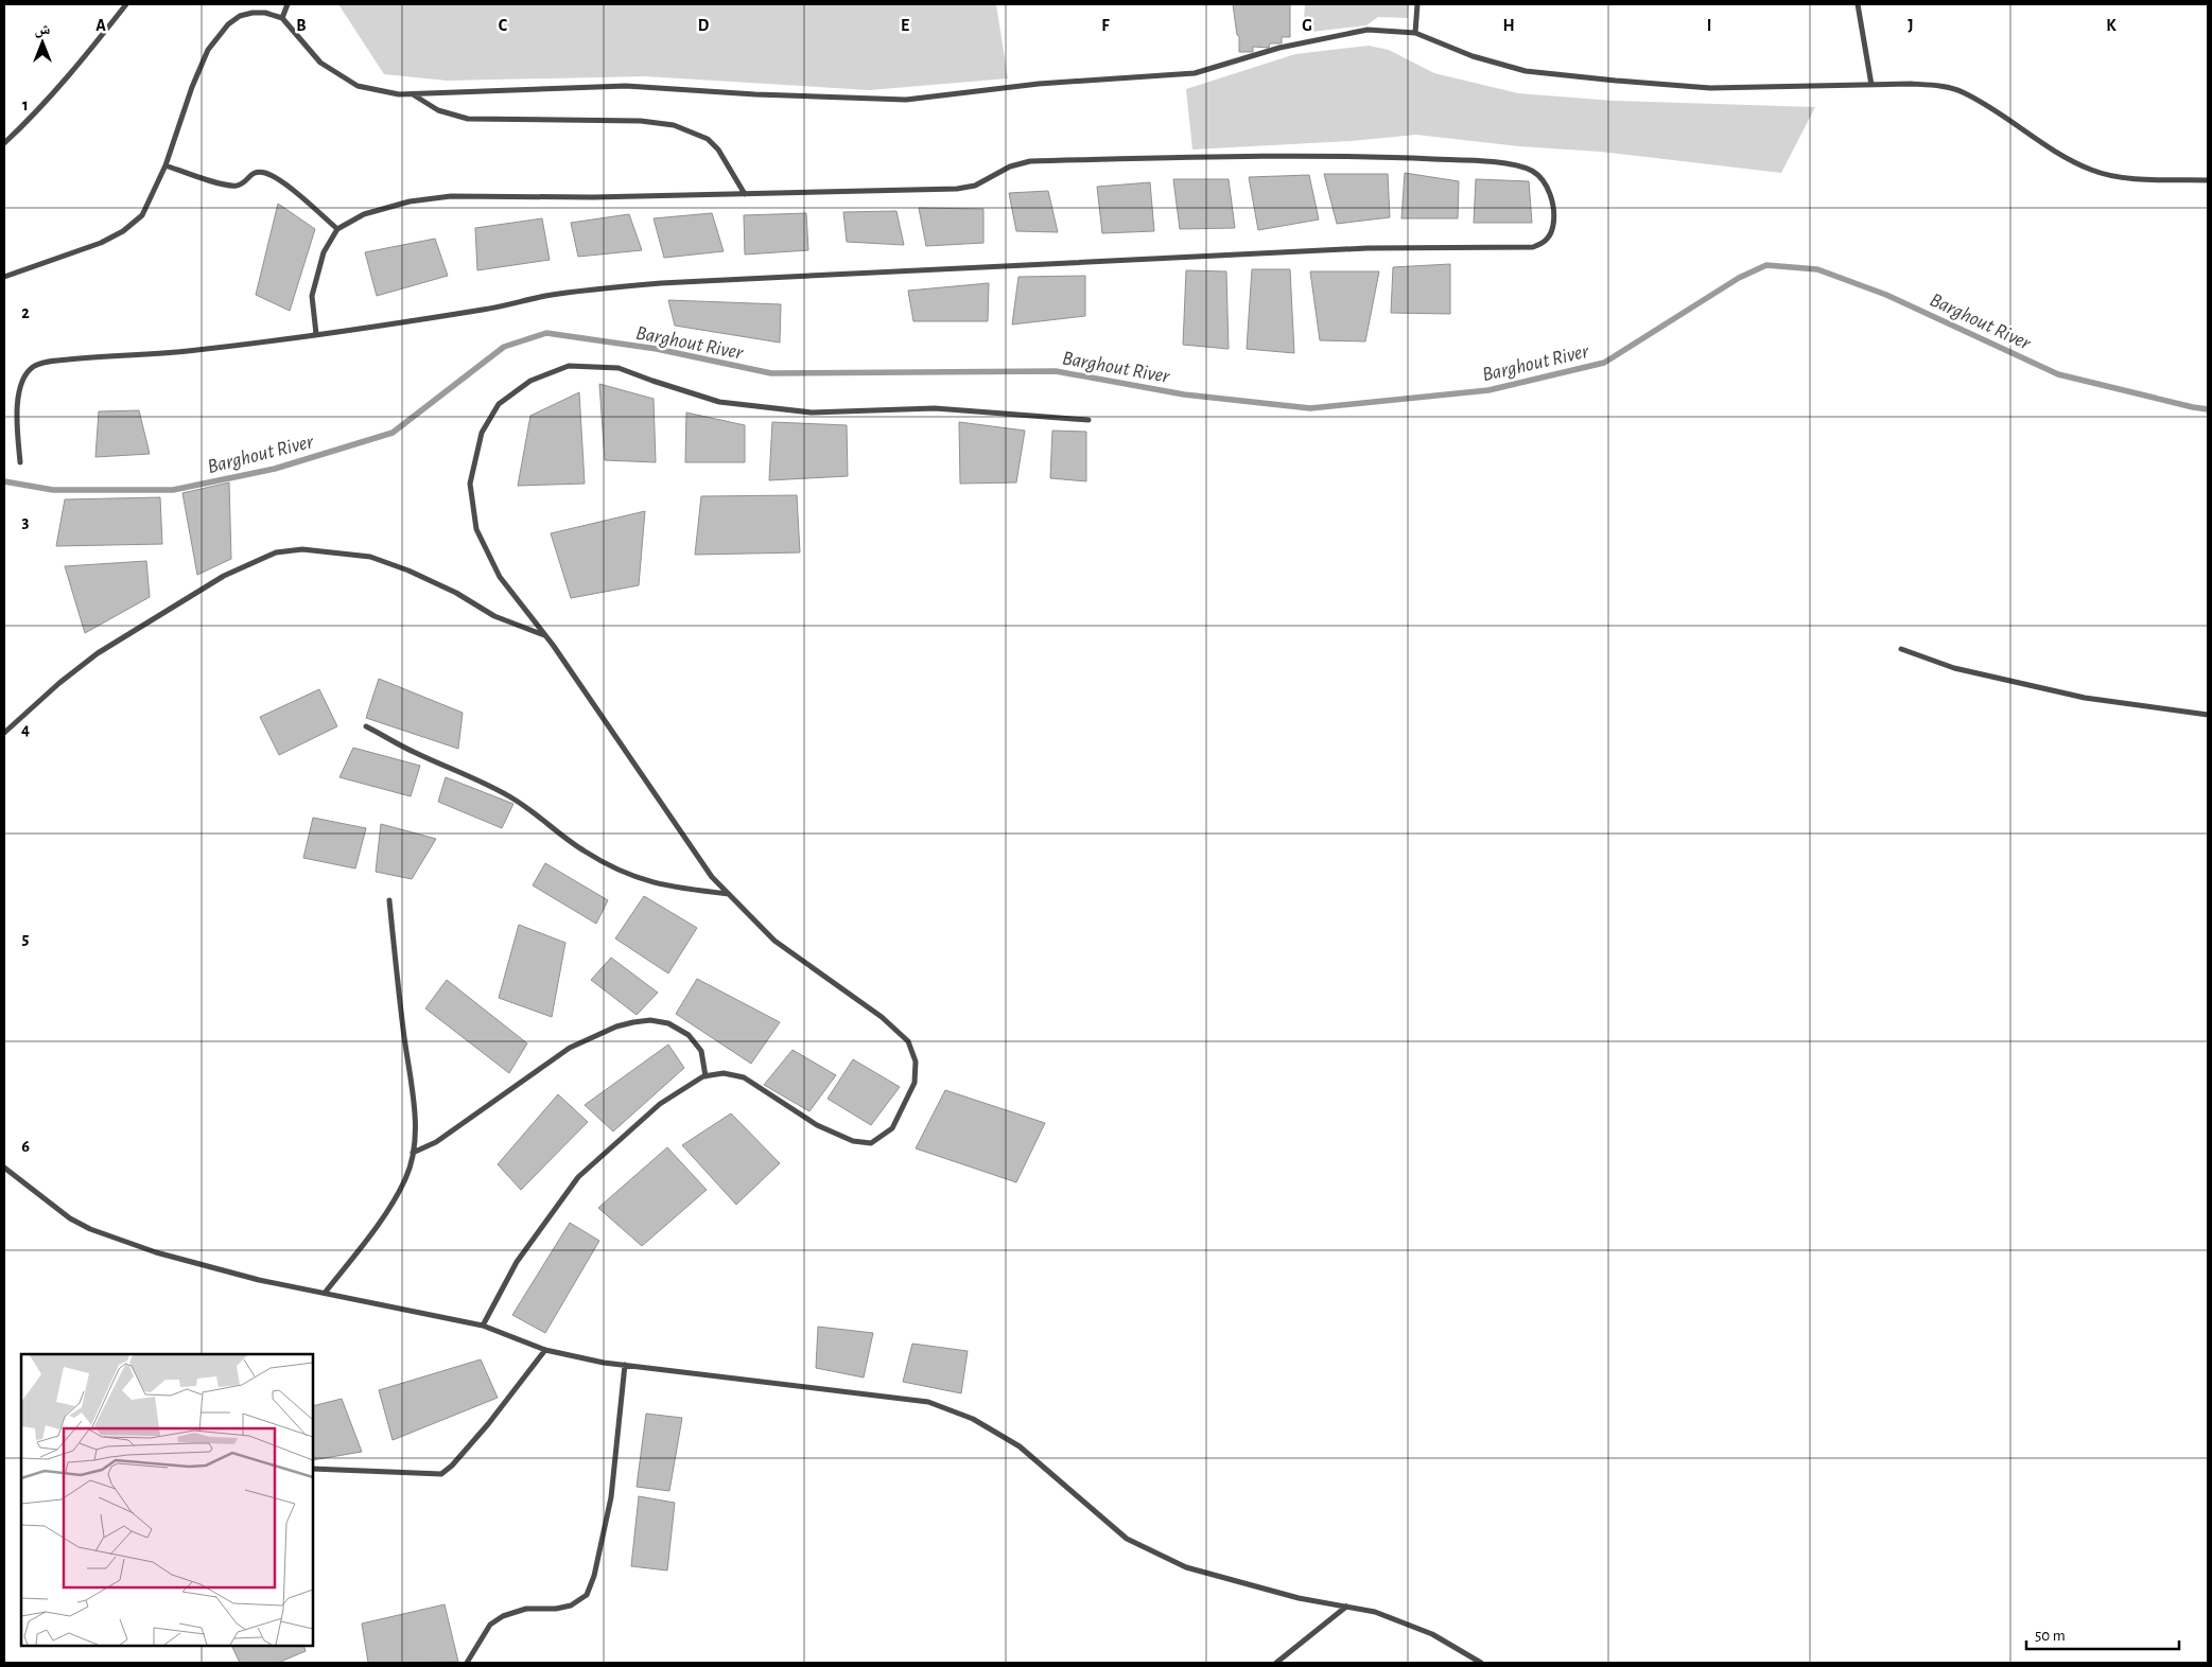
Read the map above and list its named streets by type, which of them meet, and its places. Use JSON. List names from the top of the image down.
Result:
{
  "water": ["Barghout River"],
  "scale_bar": "50 m",
  "north": "top",
  "grid": {
    "columns": [
      "A",
      "B",
      "C",
      "D",
      "E",
      "F",
      "G",
      "H",
      "I",
      "J",
      "K"
    ],
    "rows": [
      "1",
      "2",
      "3",
      "4",
      "5",
      "6"
    ]
  }
}
